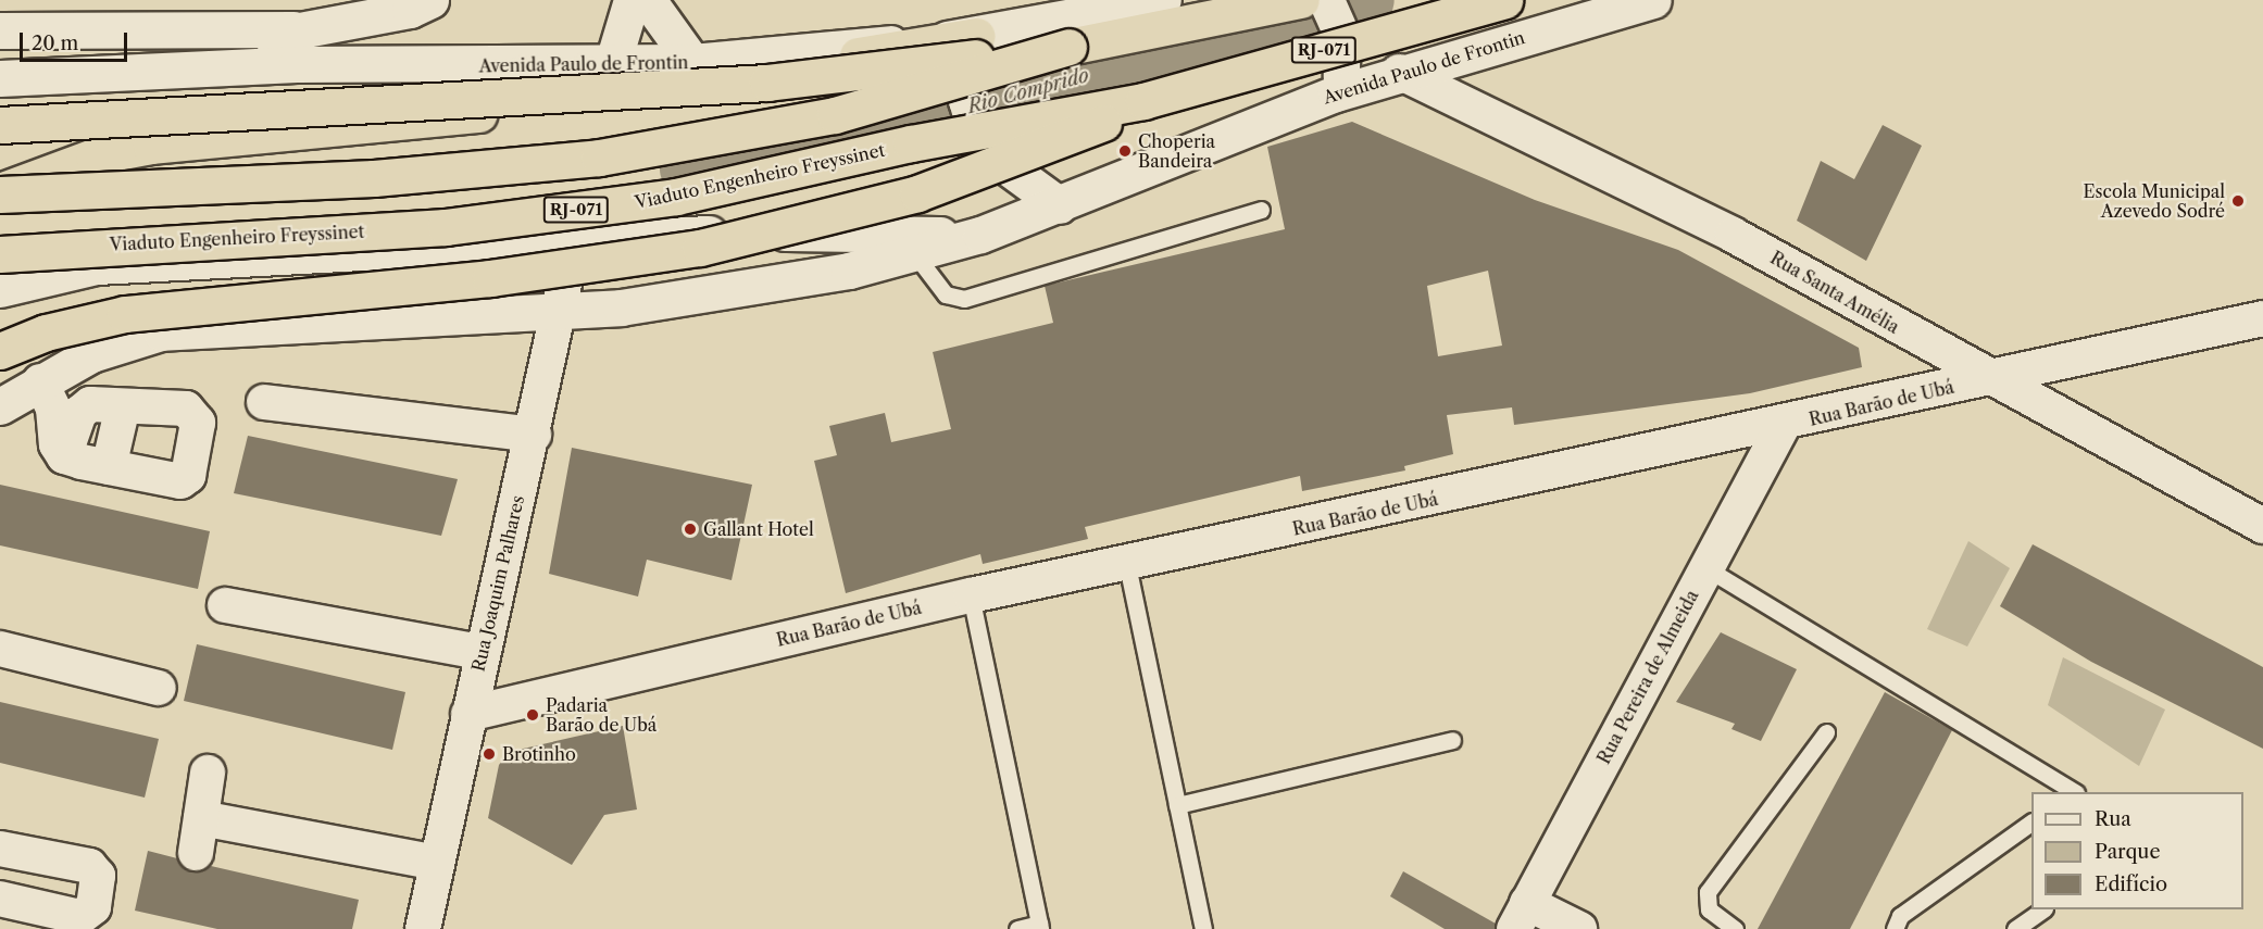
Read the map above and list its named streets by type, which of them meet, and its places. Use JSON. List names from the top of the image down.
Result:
{
  "streets": {
    "highway": ["RJ-071", "Viaduto Engenheiro Freyssinet"],
    "main road": ["Avenida Paulo de Frontin"],
    "street": [
      "Rua Santa Amélia",
      "Rua Barão de Ubá",
      "Rua Joaquim Palhares",
      "Rua Pereira de Almeida"
    ]
  },
  "crossings": [
    ["Avenida Paulo de Frontin", "Rua Santa Amélia"],
    ["Avenida Paulo de Frontin", "Rua Joaquim Palhares"],
    ["Rua Santa Amélia", "Rua Barão de Ubá"],
    ["Rua Barão de Ubá", "Rua Joaquim Palhares"],
    ["Rua Barão de Ubá", "Rua Pereira de Almeida"]
  ],
  "water": ["Rio Comprido"],
  "places": [
    "Choperia Bandeira",
    "Escola Municipal Azevedo Sodré",
    "Gallant Hotel",
    "Padaria Barão de Ubá",
    "Brotinho"
  ],
  "legend": ["Rua", "Parque", "Edifício"],
  "scale_bar": "20 m"
}
